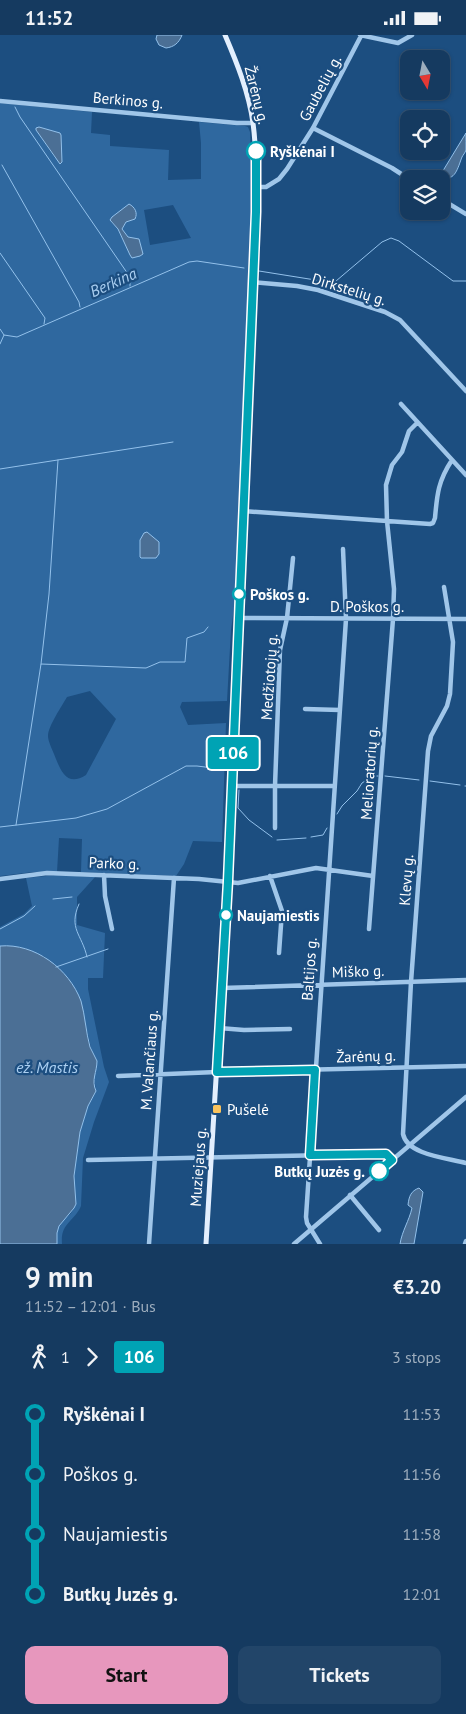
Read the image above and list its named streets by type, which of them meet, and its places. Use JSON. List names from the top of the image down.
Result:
{
  "streets": {
    "main road": ["Žarėnų g.", "Muziejaus g."],
    "street": [
      "Gaubelių g.",
      "Berkinos g.",
      "Dirkstelių g.",
      "D. Poškos g.",
      "Medžiotojų g.",
      "Melioratorių g.",
      "Parko g.",
      "Klevų g.",
      "Baltijos g.",
      "Miško g.",
      "M. Valančiaus g."
    ]
  },
  "crossings": [
    ["Gaubelių g.", "Žarėnų g."],
    ["Žarėnų g.", "Berkinos g."],
    ["Žarėnų g.", "Dirkstelių g."],
    ["Žarėnų g.", "Klevų g."],
    ["Žarėnų g.", "Baltijos g."],
    ["Žarėnų g.", "M. Valančiaus g."],
    ["Žarėnų g.", "Muziejaus g."],
    ["Dirkstelių g.", "Muziejaus g."],
    ["D. Poškos g.", "Medžiotojų g."],
    ["D. Poškos g.", "Melioratorių g."],
    ["D. Poškos g.", "Klevų g."],
    ["D. Poškos g.", "Baltijos g."],
    ["D. Poškos g.", "Muziejaus g."],
    ["Melioratorių g.", "Parko g."],
    ["Parko g.", "Baltijos g."],
    ["Parko g.", "M. Valančiaus g."],
    ["Parko g.", "Muziejaus g."],
    ["Klevų g.", "Miško g."],
    ["Baltijos g.", "Miško g."],
    ["Miško g.", "Muziejaus g."]
  ],
  "water": ["Berkina", "ež. Mastis"],
  "places": {
    "other": [
      "Ryškėnai I",
      "Poškos g.",
      "Naujamiestis",
      "Butkų Juzės g."
    ],
    "transit": ["Pušelė"]
  },
  "lines": ["bus line 106"],
  "north": "bottom",
  "page": {
    "status": "11:52",
    "on_map": "106",
    "heading": ["9 min", "11:52 – 12:01 · Bus", "€3.20"],
    "legs": ["1", "106", "3 stops"],
    "list": [
      {
        "name": "Ryškėnai I",
        "value": "11:53"
      },
      {
        "name": "Poškos g.",
        "value": "11:56"
      },
      {
        "name": "Naujamiestis",
        "value": "11:58"
      },
      {
        "name": "Butkų Juzės g.",
        "value": "12:01"
      }
    ],
    "buttons": ["Start", "Tickets"]
  }
}
